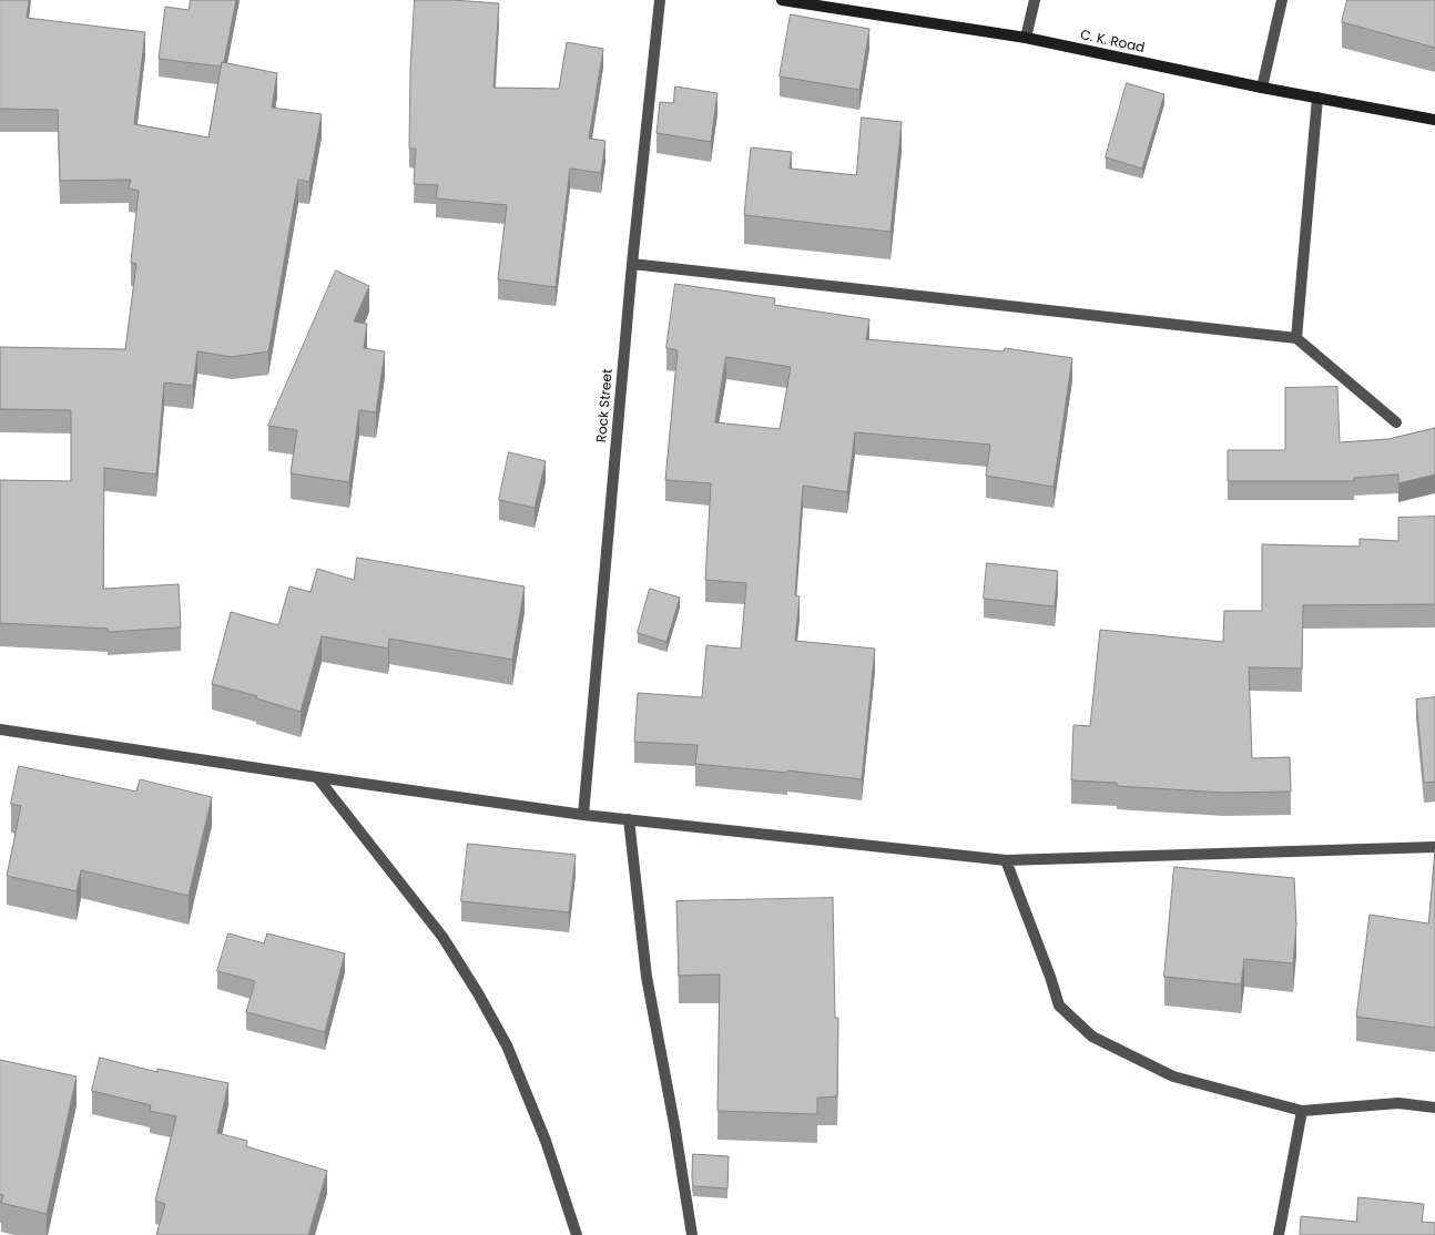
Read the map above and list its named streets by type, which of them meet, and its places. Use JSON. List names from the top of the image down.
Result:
{
  "streets": {
    "street": ["C. K. Road", "Rock Street"]
  }
}
